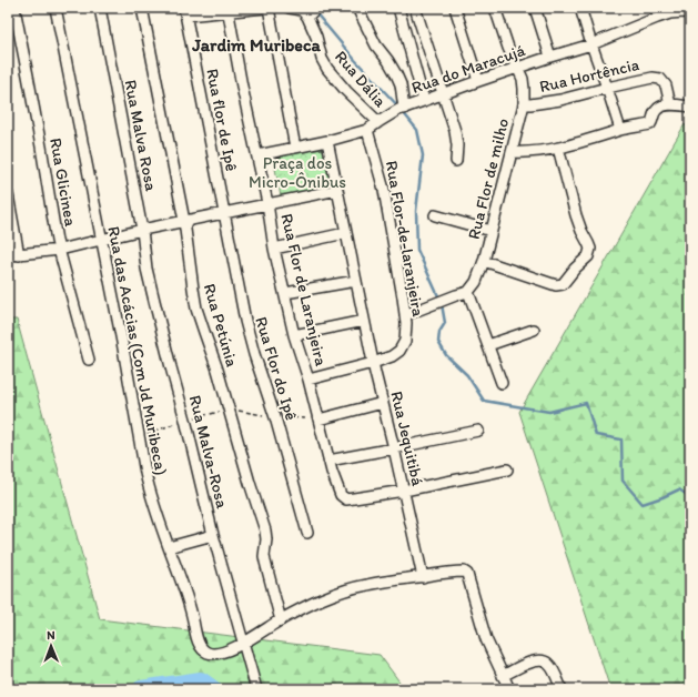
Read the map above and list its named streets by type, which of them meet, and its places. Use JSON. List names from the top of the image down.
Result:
{
  "streets": {
    "street": [
      "Rua do Maracujá",
      "Rua Hortência",
      "Rua Dália",
      "Rua flor de Ipê",
      "Rua Malva Rosa",
      "Rua Flor de milho",
      "Rua Glicinea",
      "Rua Flor-de-laranjeira",
      "Rua Flor de Laranjeira",
      "Rua Petúnia",
      "Rua das Acácias (Com Jd Muribeca)",
      "Rua Flor do Ipê",
      "Rua Jequitibá",
      "Rua Malva-Rosa"
    ]
  },
  "crossings": [
    ["Rua do Maracujá", "Rua Dália"],
    ["Rua do Maracujá", "Rua Flor de milho"],
    ["Rua do Maracujá", "Rua Flor-de-laranjeira"],
    ["Rua do Maracujá", "Rua Flor de Laranjeira"],
    ["Rua do Maracujá", "Rua Jequitibá"],
    ["Rua Hortência", "Rua Flor de milho"],
    ["Rua flor de Ipê", "Rua Flor do Ipê"],
    ["Rua Malva Rosa", "Rua Malva-Rosa"],
    ["Rua Flor-de-laranjeira", "Rua Flor de Laranjeira"],
    ["Rua Flor-de-laranjeira", "Rua Jequitibá"],
    ["Rua Flor de Laranjeira", "Rua Jequitibá"],
    ["Rua das Acácias (Com Jd Muribeca)", "Rua Malva-Rosa"]
  ],
  "districts": ["Jardim Muribeca"],
  "parks": ["Praça dos Micro-Ônibus"],
  "north": "top"
}
